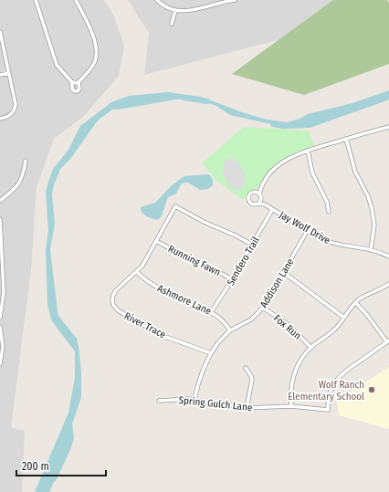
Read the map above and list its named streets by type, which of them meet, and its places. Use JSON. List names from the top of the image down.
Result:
{
  "streets": {
    "street": [
      "Jay Wolf Drive",
      "Running Fawn",
      "Sendero Trail",
      "Addison Lane",
      "Ashmore Lane",
      "River Trace",
      "Fox Run",
      "Spring Gulch Lane"
    ]
  },
  "crossings": [
    ["Jay Wolf Drive", "Sendero Trail"],
    ["Jay Wolf Drive", "Addison Lane"],
    ["Running Fawn", "Sendero Trail"],
    ["Running Fawn", "River Trace"],
    ["Sendero Trail", "Ashmore Lane"],
    ["Sendero Trail", "River Trace"],
    ["Addison Lane", "Ashmore Lane"],
    ["Addison Lane", "River Trace"],
    ["Addison Lane", "Fox Run"],
    ["Addison Lane", "Spring Gulch Lane"],
    ["Ashmore Lane", "River Trace"]
  ],
  "places": ["Wolf Ranch Elementary School"],
  "scale_bar": "200 m"
}
